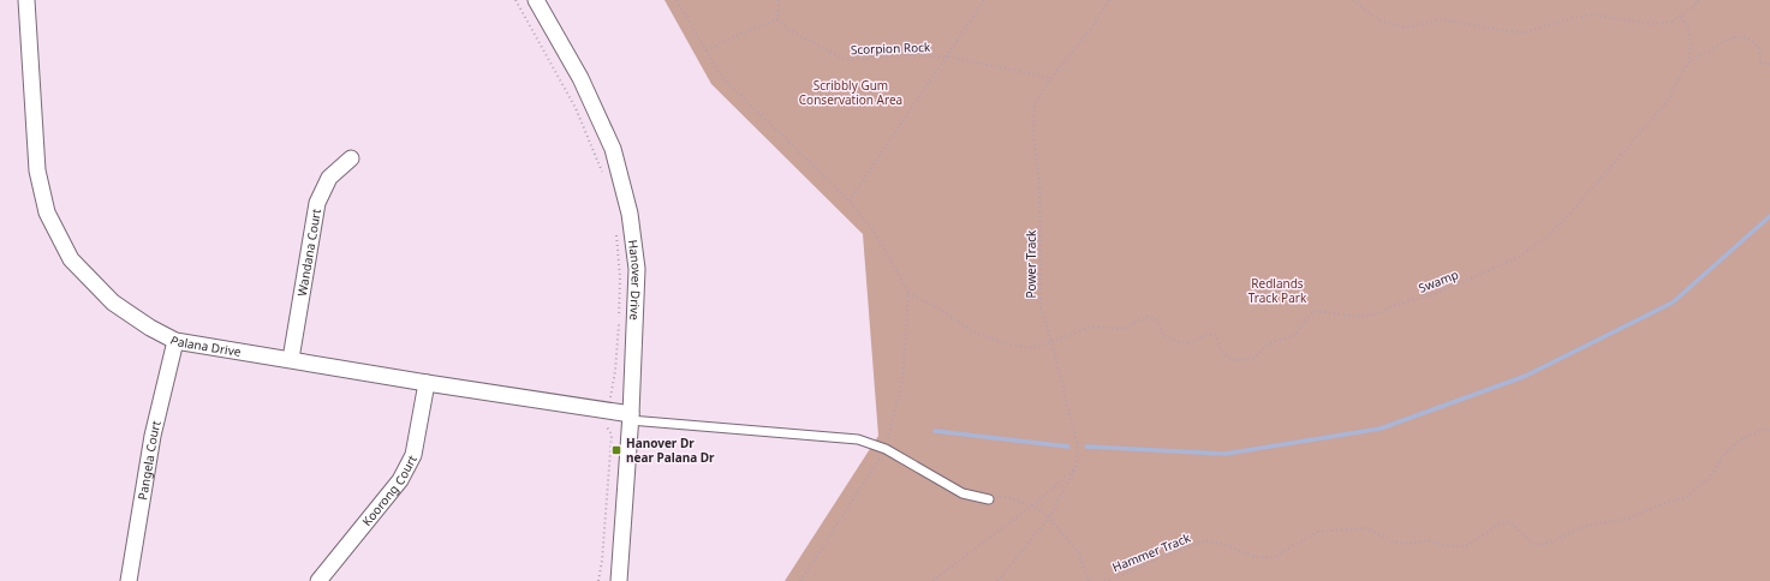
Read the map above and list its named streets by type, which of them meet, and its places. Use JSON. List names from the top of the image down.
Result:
{
  "streets": {
    "street": [
      "Wandana Court",
      "Hanover Drive",
      "Palana Drive",
      "Pangela Court",
      "Koorong Court"
    ],
    "path": [
      "Scorpion Rock",
      "Power Track",
      "Swamp",
      "Hammer Track"
    ]
  },
  "crossings": [
    ["Scorpion Rock", "Power Track"],
    ["Wandana Court", "Palana Drive"],
    ["Power Track", "Swamp"],
    ["Hanover Drive", "Palana Drive"],
    ["Palana Drive", "Pangela Court"],
    ["Palana Drive", "Koorong Court"]
  ],
  "parks": ["Scribbly Gum Conservation Area", "Redlands Track Park"],
  "places": {
    "transit": ["Hanover Dr near Palana Dr"]
  }
}
